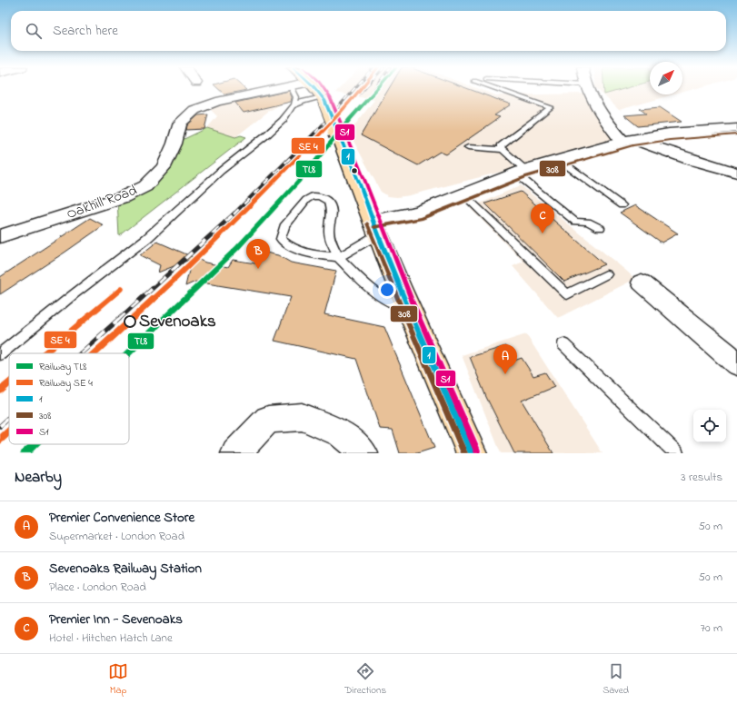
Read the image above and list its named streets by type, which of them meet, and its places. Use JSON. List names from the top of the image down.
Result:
{
  "streets": {
    "street": ["Oakhill Road"]
  },
  "places": ["Sevenoaks"],
  "lines": [
    "rail line TL8",
    "transit line 1",
    "transit line S1",
    "transit line 308"
  ],
  "legend": [
    "Railway TL8",
    "Railway SE 4",
    "1",
    "308",
    "S1"
  ],
  "north": "top right",
  "page": {
    "search": "Search here",
    "pins": ["C", "B", "A"],
    "heading": ["Nearby", "3 results"],
    "list": [
      {
        "mark": "A",
        "name": "Premier Convenience Store",
        "note": "Supermarket · London Road",
        "value": "50 m"
      },
      {
        "mark": "B",
        "name": "Sevenoaks Railway Station",
        "note": "Place · London Road",
        "value": "50 m"
      },
      {
        "mark": "C",
        "name": "Premier Inn - Sevenoaks",
        "note": "Hotel · Hitchen Hatch Lane",
        "value": "70 m"
      }
    ],
    "nav": ["Map", "Directions", "Saved"]
  }
}
